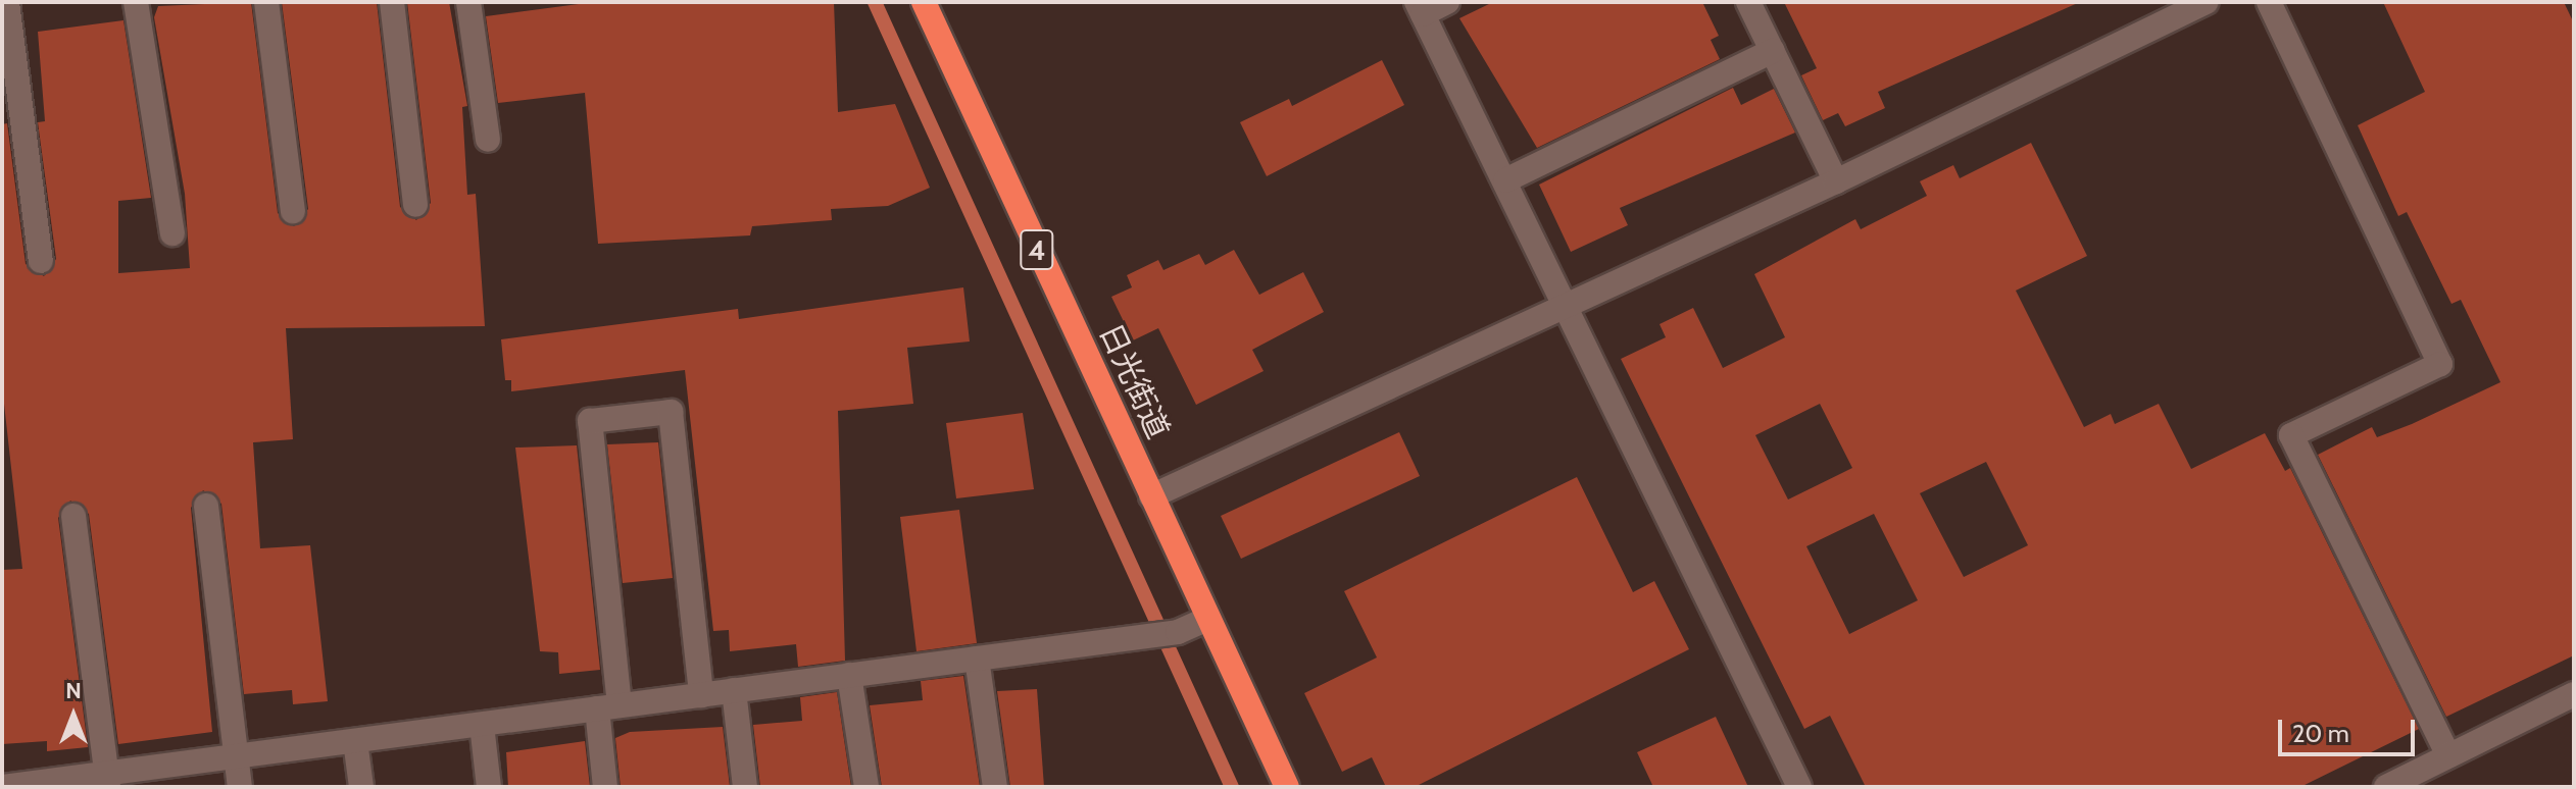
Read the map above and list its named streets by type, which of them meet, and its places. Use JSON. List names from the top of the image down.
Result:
{
  "streets": {
    "highway": ["4", "日光街道"]
  },
  "scale_bar": "20 m",
  "north": "top"
}
